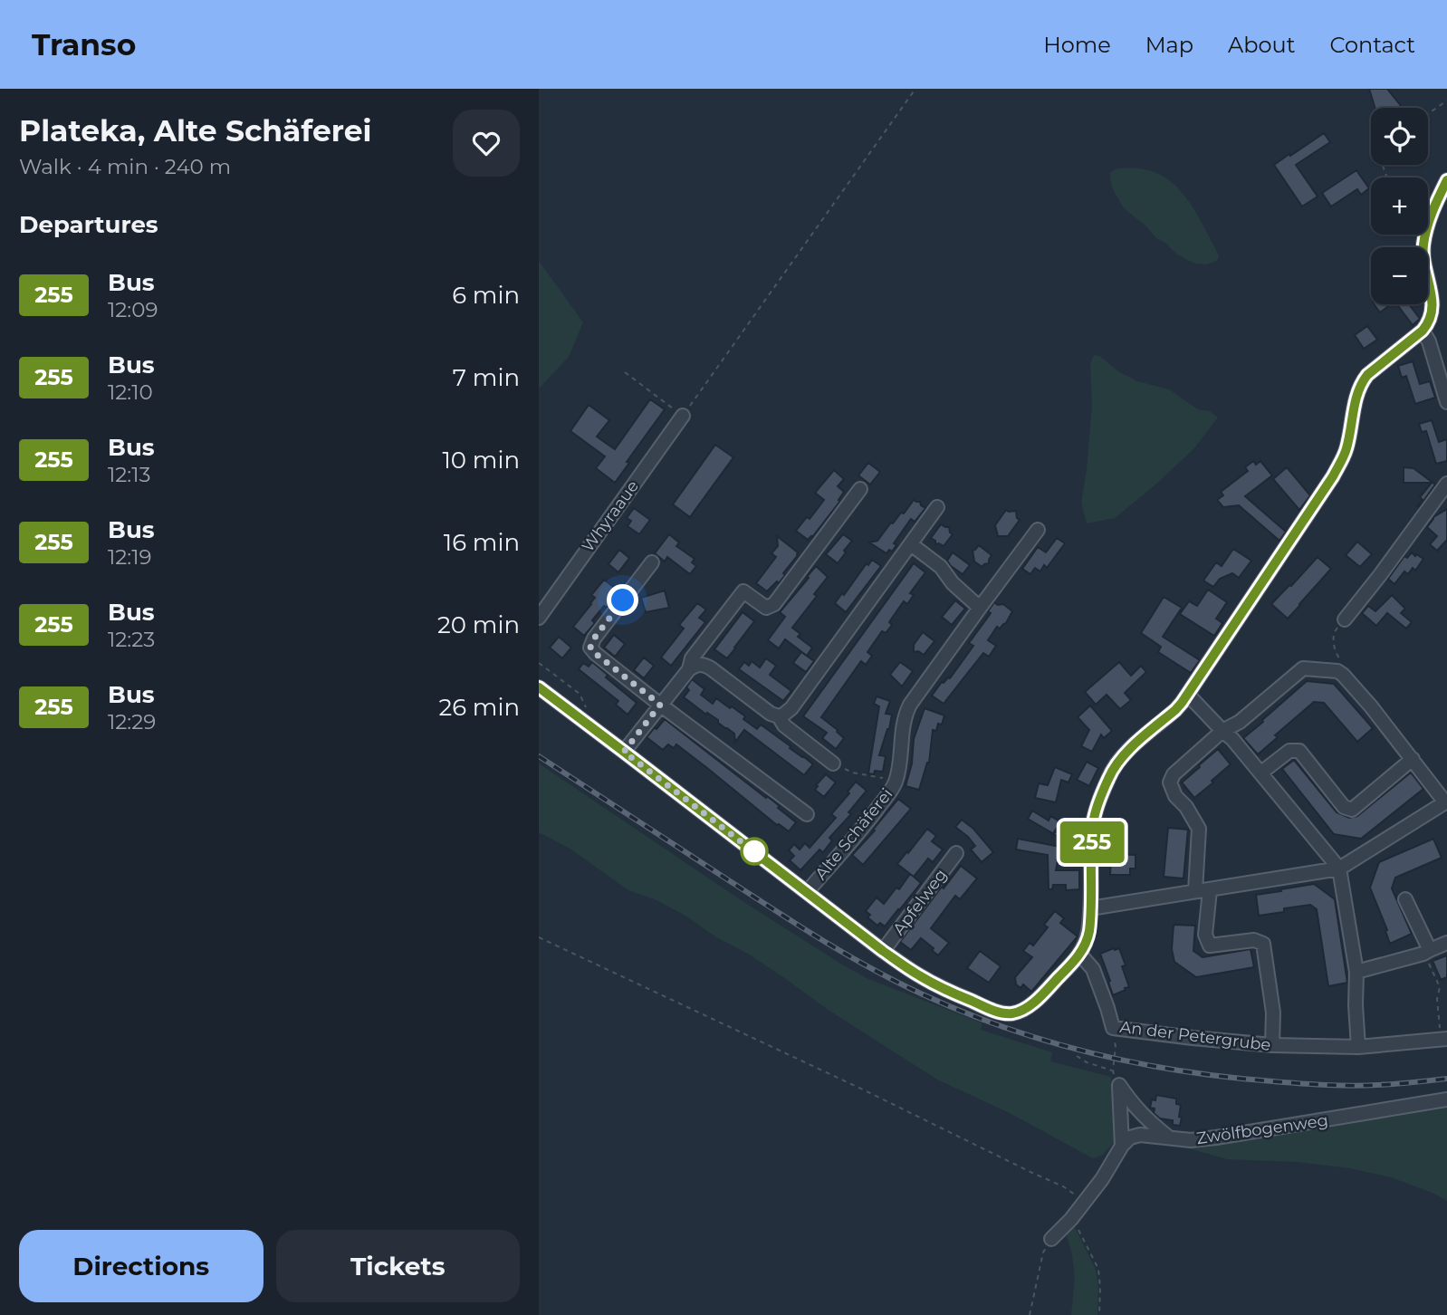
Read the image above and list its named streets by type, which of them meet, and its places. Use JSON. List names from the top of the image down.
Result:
{
  "streets": {
    "street": [
      "Whyraaue",
      "Alte Schäferei",
      "Apfelweg",
      "An der Petergrube",
      "Zwölfbogenweg"
    ]
  },
  "lines": ["bus line 255"],
  "page": {
    "header": "Transo",
    "nav": [
      "Home",
      "Map",
      "About",
      "Contact"
    ],
    "heading": [
      ["Plateka, Alte Schäferei", "Walk · 4 min · 240 m"],
      "Departures"
    ],
    "on_map": "255",
    "map_buttons": ["+", "−"],
    "list": [
      {
        "mark": "255",
        "name": "Bus",
        "note": "12:09",
        "value": "6 min"
      },
      {
        "mark": "255",
        "name": "Bus",
        "note": "12:10",
        "value": "7 min"
      },
      {
        "mark": "255",
        "name": "Bus",
        "note": "12:13",
        "value": "10 min"
      },
      {
        "mark": "255",
        "name": "Bus",
        "note": "12:19",
        "value": "16 min"
      },
      {
        "mark": "255",
        "name": "Bus",
        "note": "12:23",
        "value": "20 min"
      },
      {
        "mark": "255",
        "name": "Bus",
        "note": "12:29",
        "value": "26 min"
      }
    ],
    "buttons": ["Directions", "Tickets"]
  }
}
